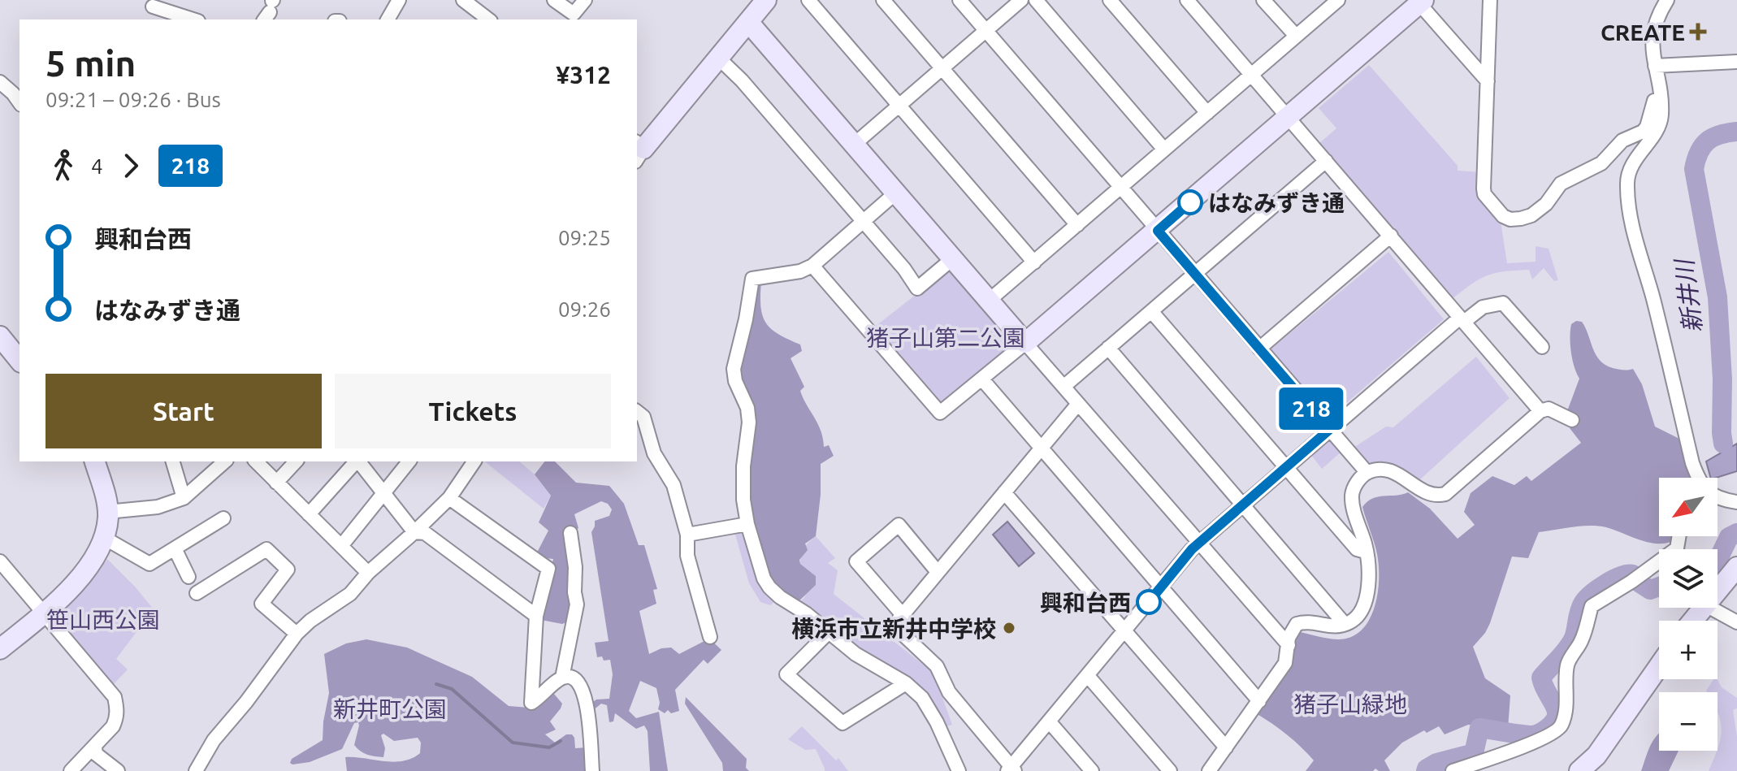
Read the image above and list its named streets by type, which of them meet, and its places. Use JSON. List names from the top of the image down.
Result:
{
  "water": ["新井川"],
  "parks": [
    "猪子山第二公園",
    "笹山西公園",
    "猪子山緑地",
    "新井町公園"
  ],
  "places": {
    "health": ["CREATE"],
    "other": ["はなみずき通", "興和台西", "横浜市立新井中学校"]
  },
  "lines": ["bus line 218"],
  "north": "bottom left",
  "page": {
    "on_map": "218",
    "heading": ["5 min", "09:21 – 09:26 · Bus", "¥312"],
    "legs": ["4", "218"],
    "list": [
      {
        "name": "興和台西",
        "value": "09:25"
      },
      {
        "name": "はなみずき通",
        "value": "09:26"
      }
    ],
    "buttons": ["Start", "Tickets"],
    "map_buttons": ["+", "−"]
  }
}
